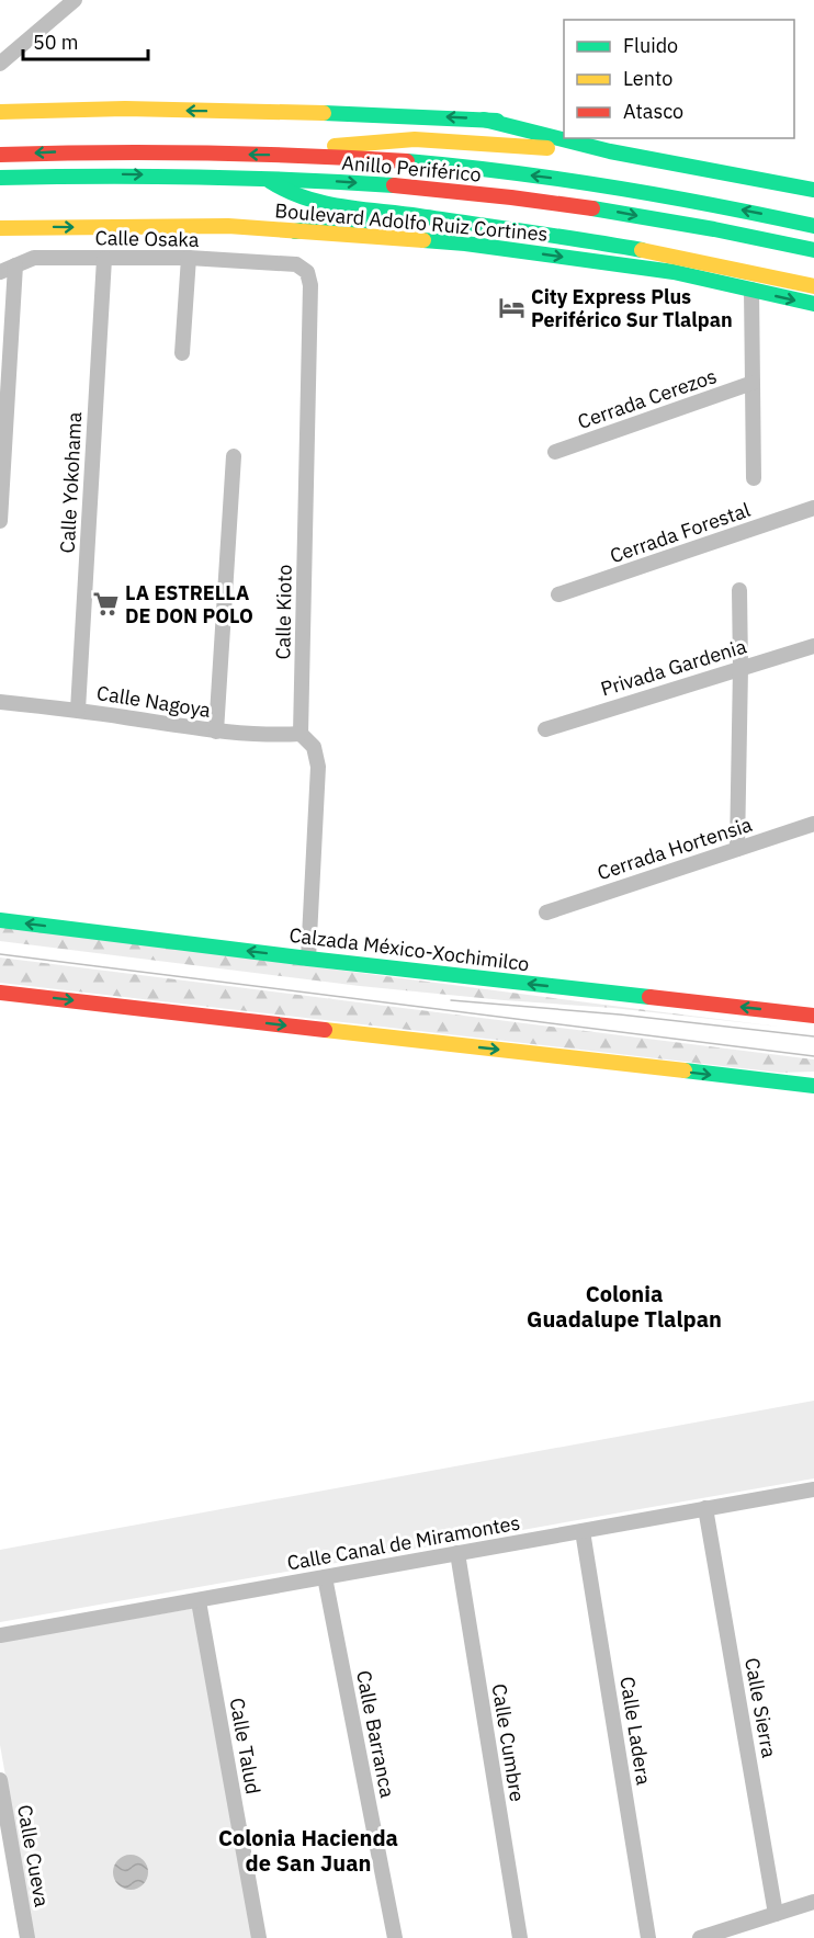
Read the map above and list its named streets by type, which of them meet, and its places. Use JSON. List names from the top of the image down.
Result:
{
  "streets": {
    "main road": ["Anillo Periférico", "Boulevard Adolfo Ruiz Cortines", "Calzada México-Xochimilco"],
    "street": [
      "Calle Osaka",
      "Cerrada Cerezos",
      "Calle Yokohama",
      "Cerrada Forestal",
      "Calle Kioto",
      "Privada Gardenia",
      "Calle Nagoya",
      "Cerrada Hortensia",
      "Calle Canal de Miramontes",
      "Calle Sierra",
      "Calle Ladera",
      "Calle Barranca",
      "Calle Cumbre",
      "Calle Talud",
      "Calle Cueva"
    ]
  },
  "crossings": [
    ["Calle Osaka", "Calle Yokohama"],
    ["Calle Osaka", "Calle Kioto"],
    ["Calle Yokohama", "Calle Nagoya"],
    ["Calle Kioto", "Calle Nagoya"],
    ["Calle Canal de Miramontes", "Calle Sierra"],
    ["Calle Canal de Miramontes", "Calle Ladera"],
    ["Calle Canal de Miramontes", "Calle Barranca"],
    ["Calle Canal de Miramontes", "Calle Cumbre"],
    ["Calle Canal de Miramontes", "Calle Talud"]
  ],
  "districts": ["Colonia Guadalupe Tlalpan", "Colonia Hacienda de San Juan"],
  "places": {
    "hotel": ["City Express Plus Periférico Sur Tlalpan"],
    "supermarket": ["LA ESTRELLA DE DON POLO"]
  },
  "legend": ["Fluido", "Lento", "Atasco"],
  "scale_bar": "50 m"
}
